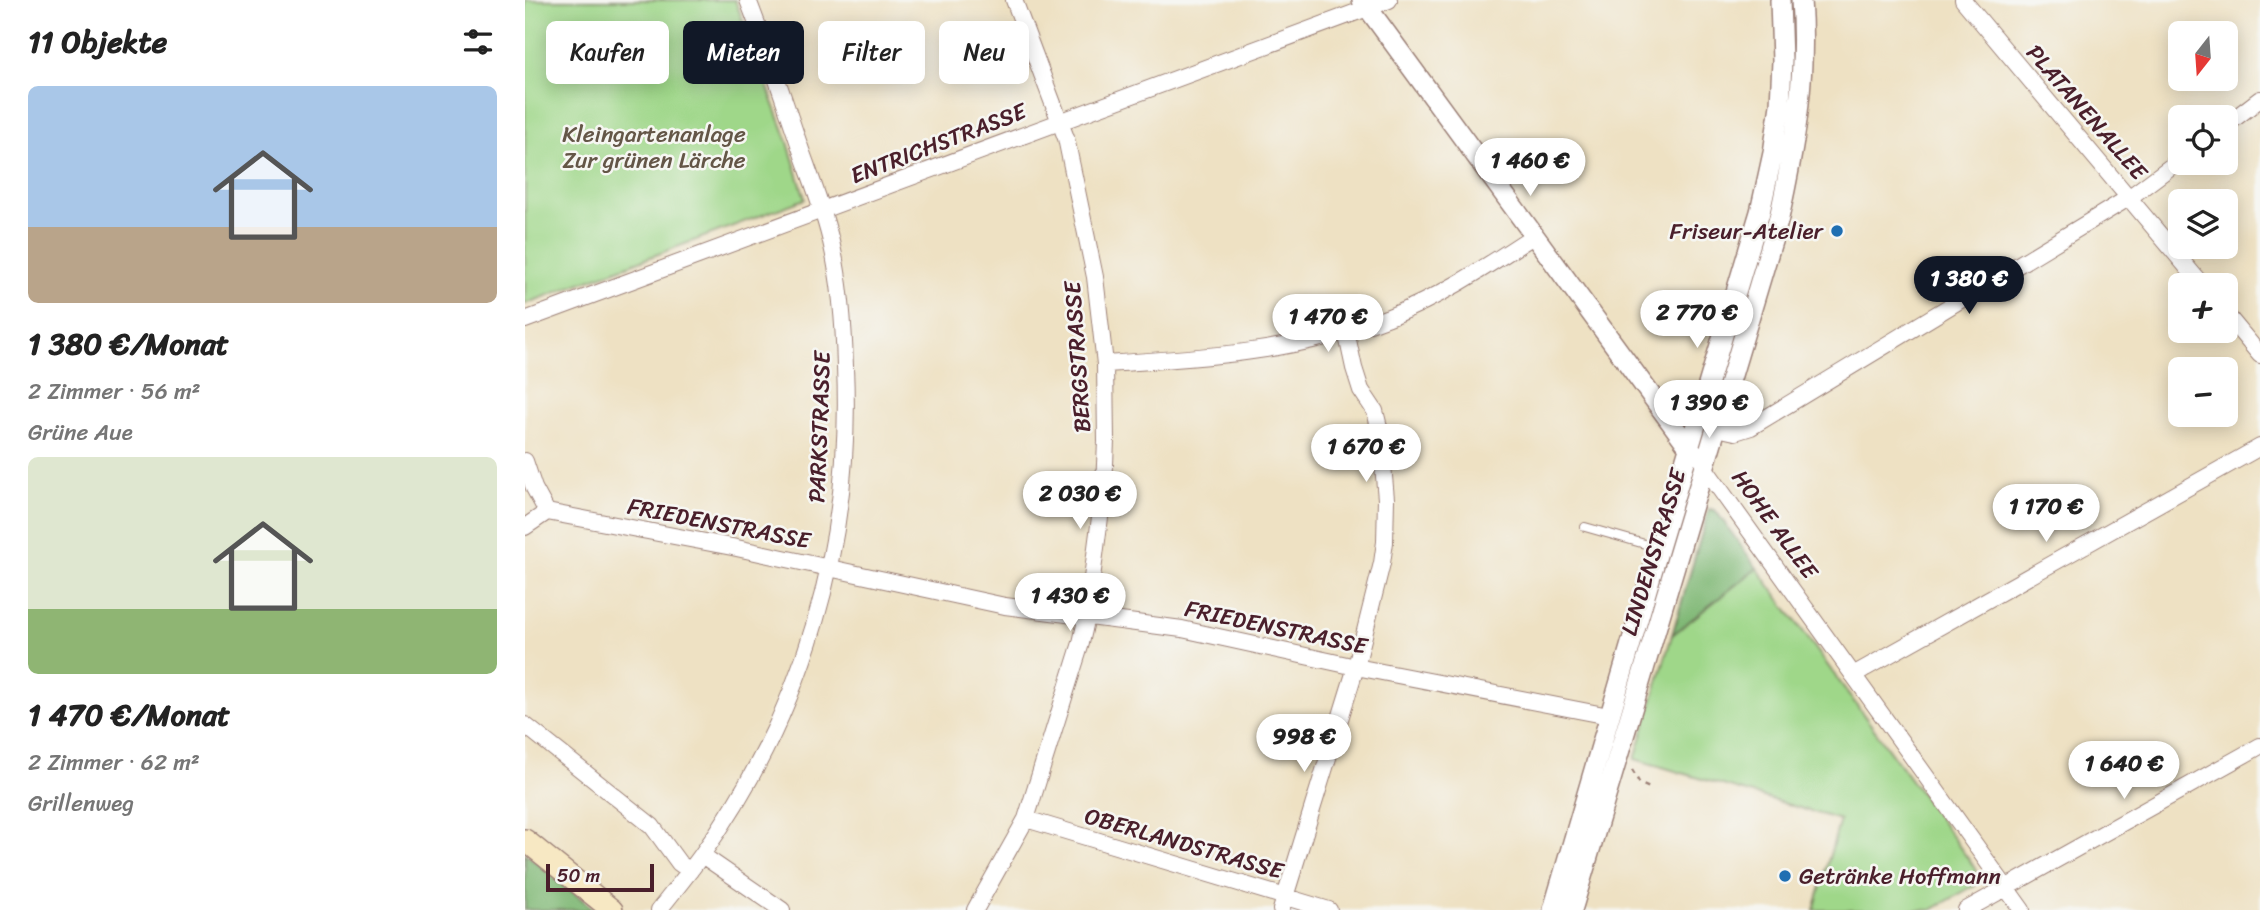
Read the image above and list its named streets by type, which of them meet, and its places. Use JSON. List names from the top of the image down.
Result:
{
  "streets": {
    "street": [
      "PLATANENALLEE",
      "ENTRICHSTRASSE",
      "BERGSTRASSE",
      "PARKSTRASSE",
      "FRIEDENSTRASSE",
      "HOHE ALLEE",
      "LINDENSTRASSE",
      "OBERLANDSTRASSE"
    ]
  },
  "crossings": [
    ["ENTRICHSTRASSE", "BERGSTRASSE"],
    ["ENTRICHSTRASSE", "PARKSTRASSE"],
    ["ENTRICHSTRASSE", "HOHE ALLEE"],
    ["BERGSTRASSE", "FRIEDENSTRASSE"],
    ["BERGSTRASSE", "OBERLANDSTRASSE"],
    ["PARKSTRASSE", "FRIEDENSTRASSE"],
    ["FRIEDENSTRASSE", "LINDENSTRASSE"],
    ["HOHE ALLEE", "LINDENSTRASSE"]
  ],
  "parks": ["Kleingartenanlage Zur grünen Lärche"],
  "places": ["Friseur-Atelier", "Getränke Hoffmann"],
  "scale_bar": "50 m",
  "north": "bottom",
  "page": {
    "heading": "11 Objekte",
    "map_buttons": ["+", "−"],
    "chip": [
      "Kaufen",
      "Mieten",
      "Filter",
      "Neu"
    ],
    "list": [
      {
        "name": "1 380 €/Monat",
        "note": "2 Zimmer · 56 m² · Grüne Aue"
      },
      {
        "name": "1 470 €/Monat",
        "note": "2 Zimmer · 62 m² · Grillenweg"
      }
    ],
    "price": [
      "1 460 €",
      "1 380 €",
      "2 770 €",
      "1 470 €",
      "1 390 €",
      "1 670 €",
      "2 030 €",
      "1 170 €",
      "1 430 €",
      "998 €",
      "1 640 €"
    ],
    "scale": "50 m"
  }
}
